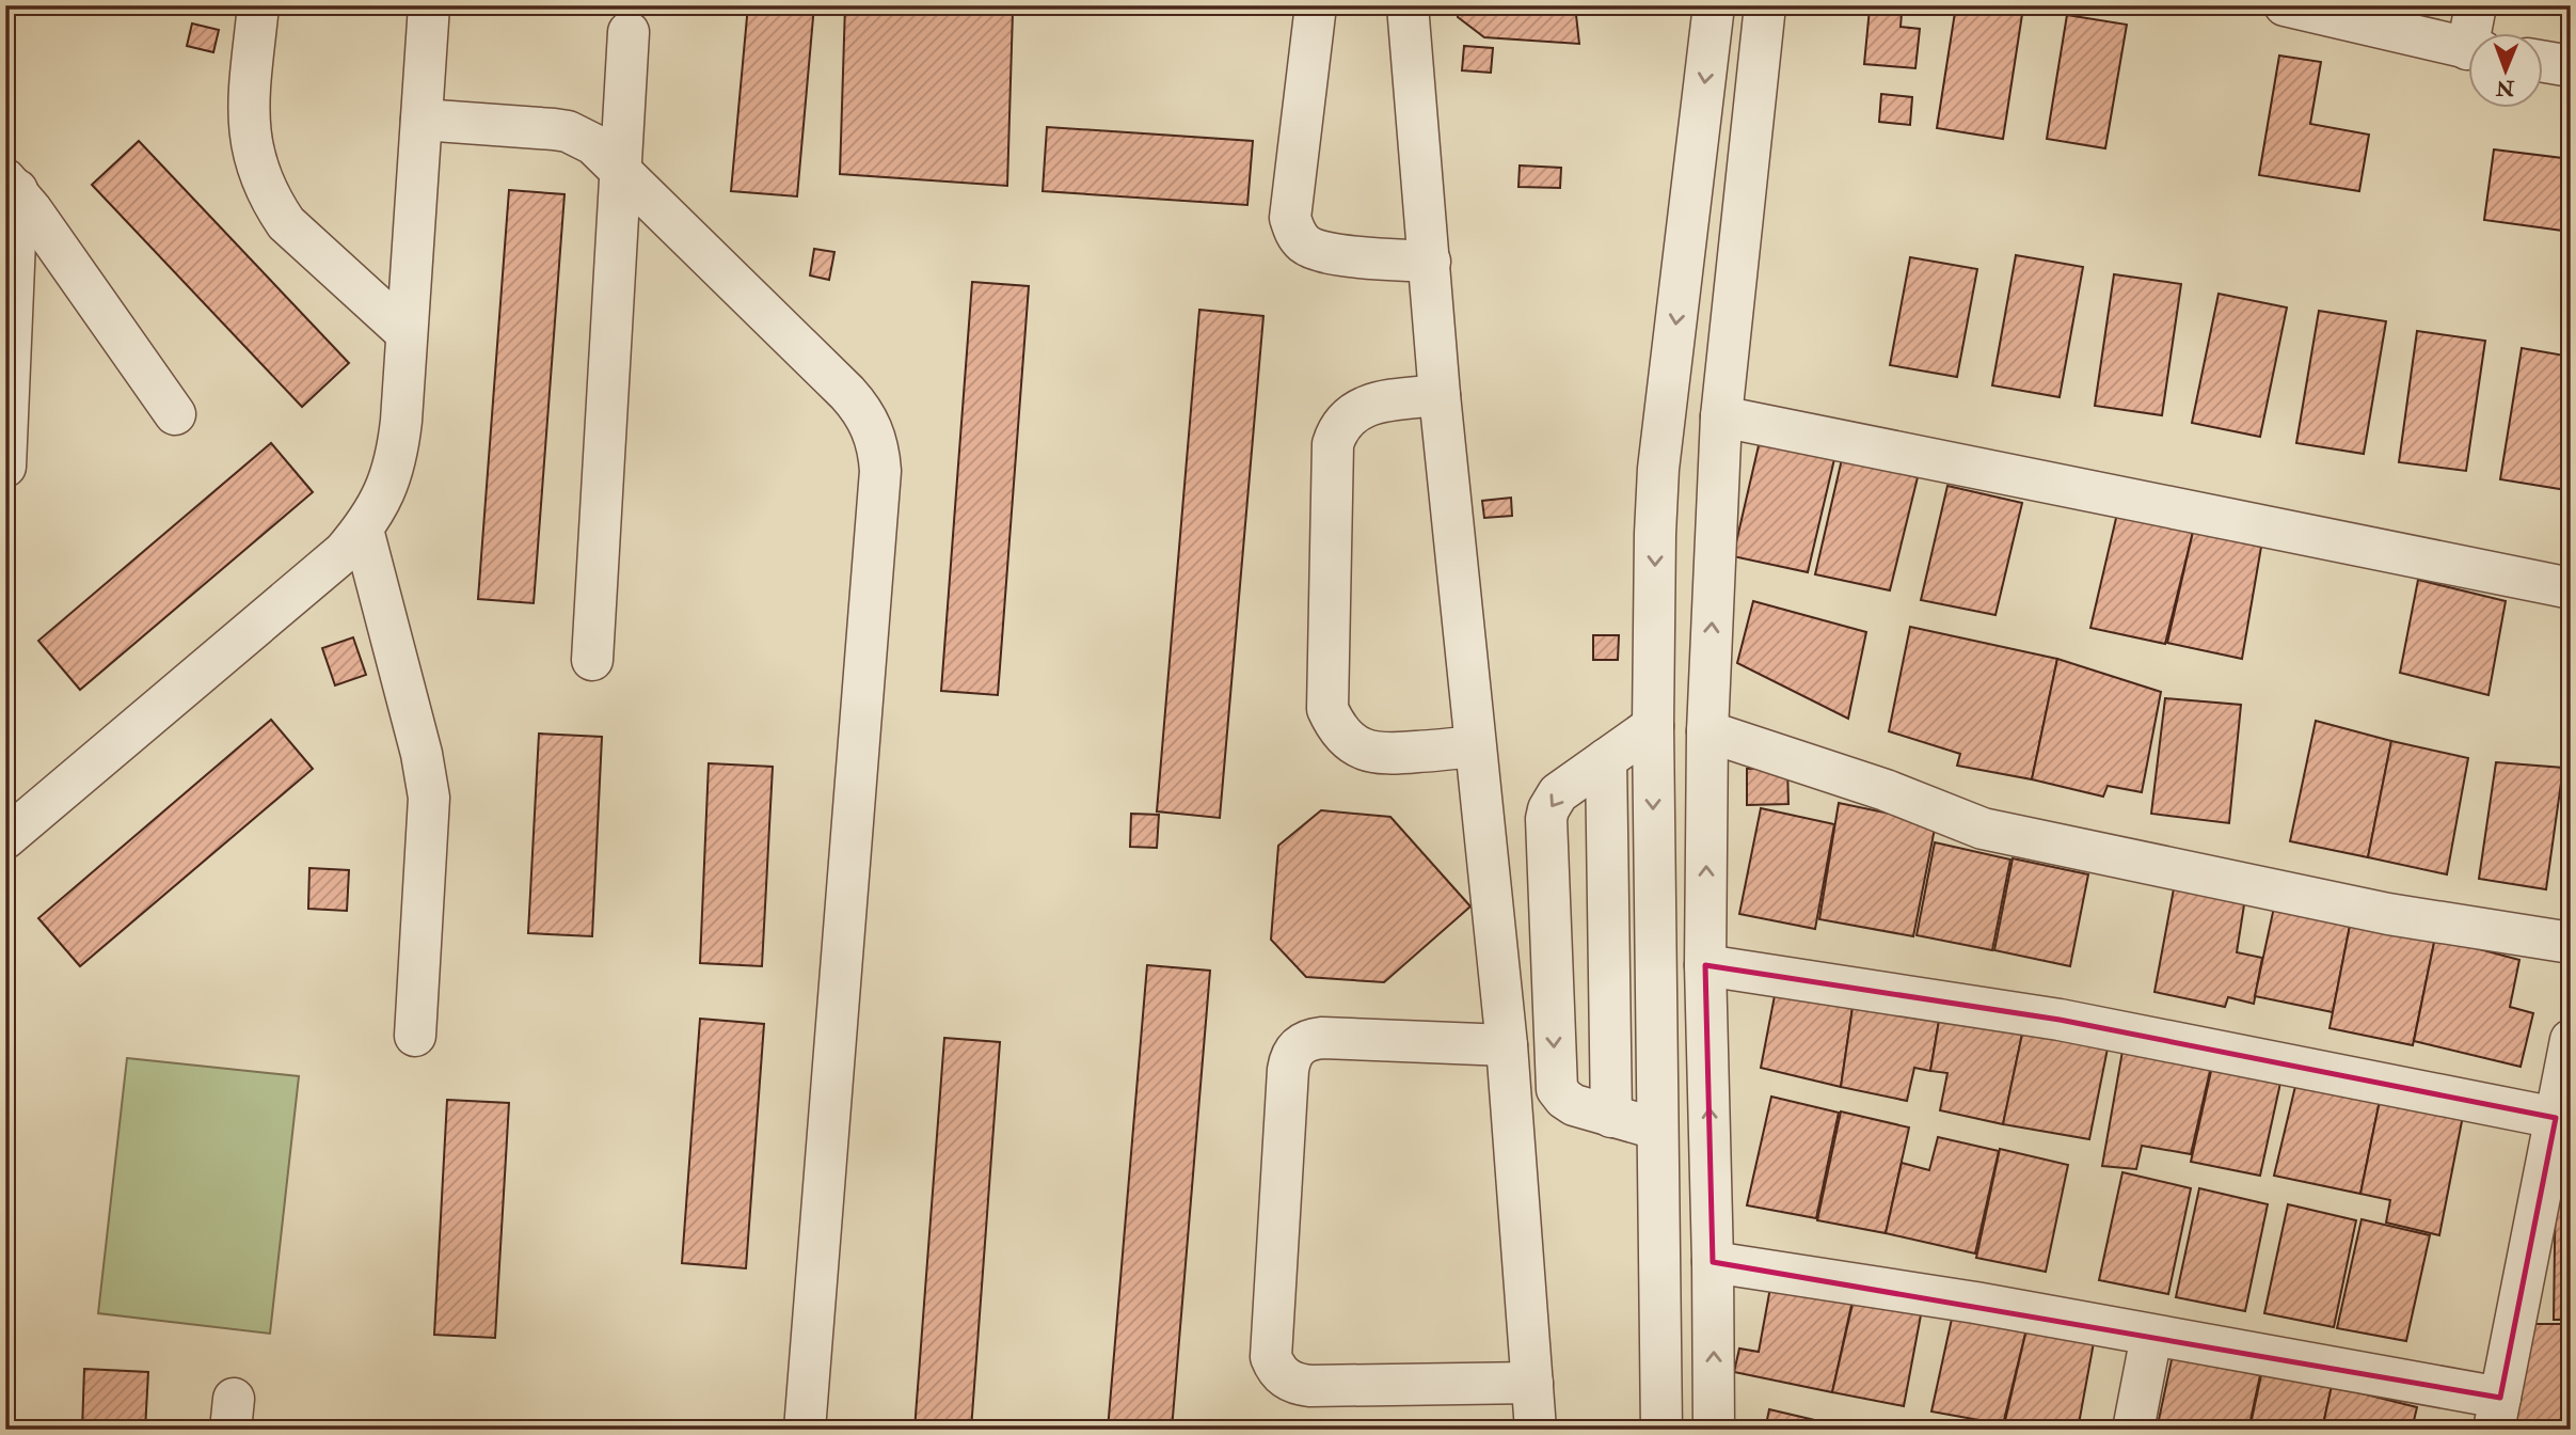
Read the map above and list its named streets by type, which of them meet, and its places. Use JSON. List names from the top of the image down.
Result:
{
  "north": "bottom"
}
